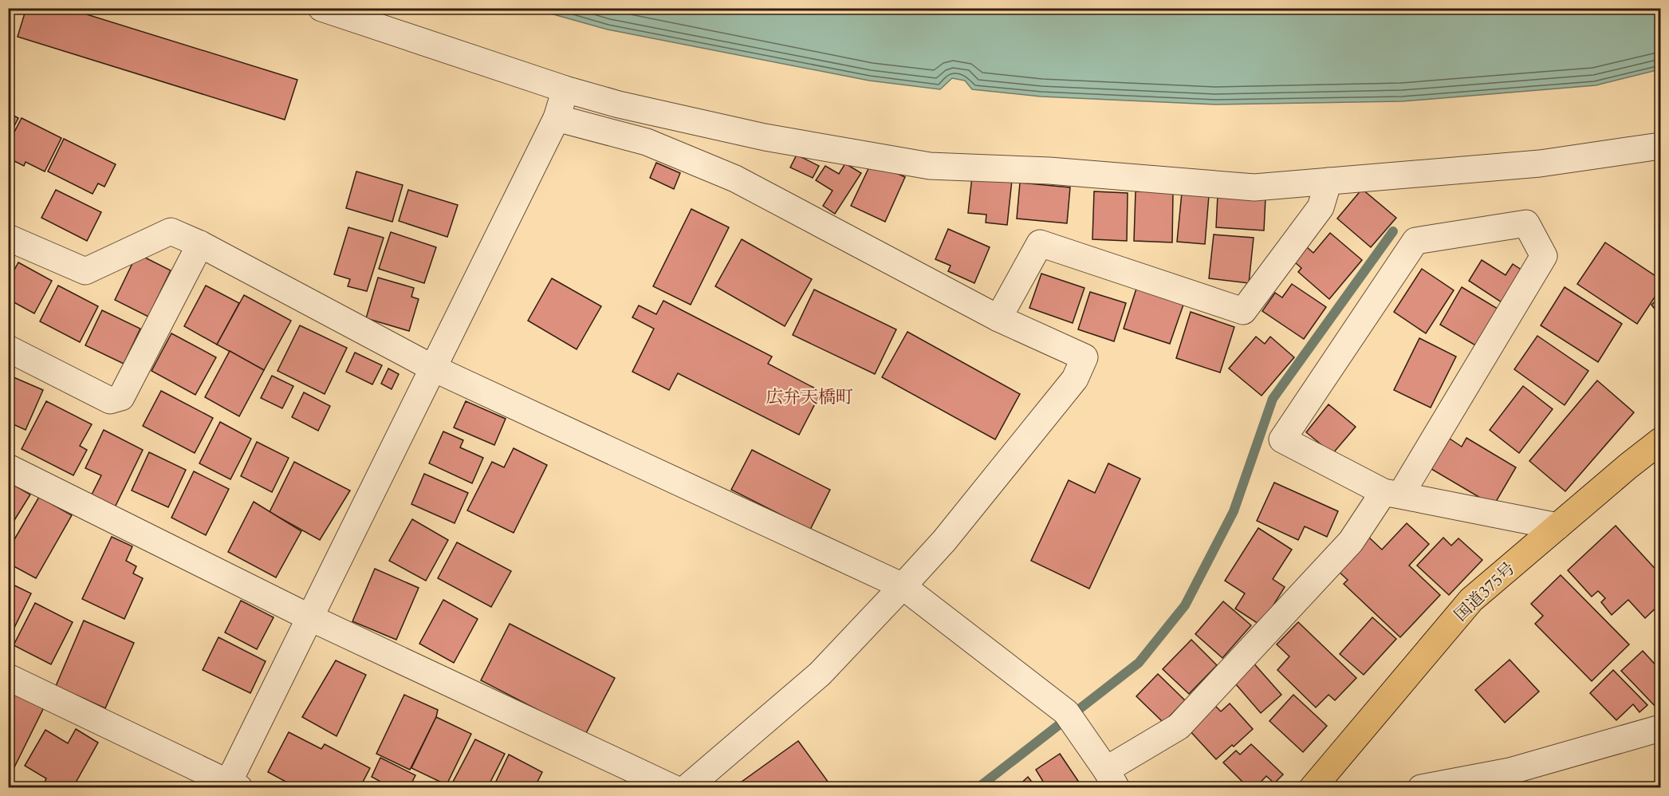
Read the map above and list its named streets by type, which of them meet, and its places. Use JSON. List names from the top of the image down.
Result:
{
  "streets": {
    "highway": ["国道375号"]
  },
  "districts": ["広弁天橋町"]
}
